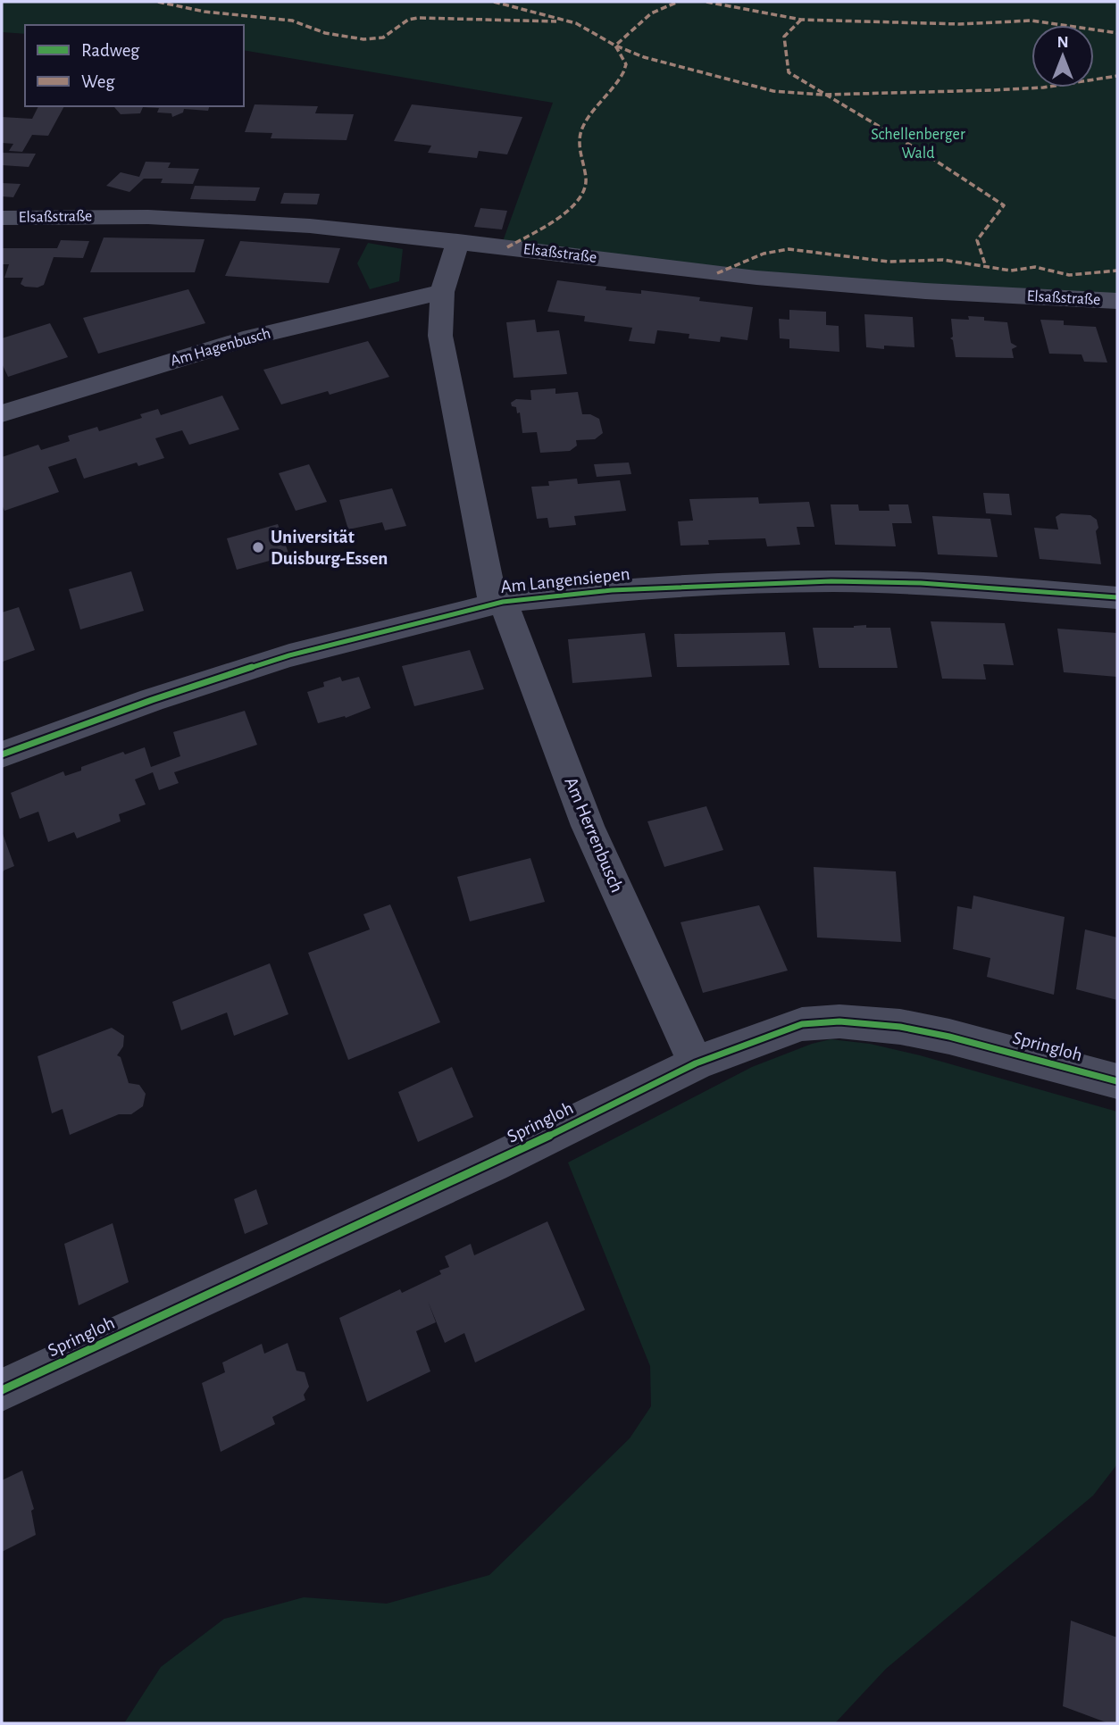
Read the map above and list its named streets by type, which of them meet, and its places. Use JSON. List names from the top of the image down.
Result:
{
  "streets": {
    "street": [
      "Elsaßstraße",
      "Am Hagenbusch",
      "Am Langensiepen",
      "Am Herrenbusch",
      "Springloh"
    ]
  },
  "crossings": [
    ["Elsaßstraße", "Am Herrenbusch"],
    ["Am Hagenbusch", "Am Herrenbusch"],
    ["Am Langensiepen", "Am Herrenbusch"],
    ["Am Herrenbusch", "Springloh"]
  ],
  "parks": ["Schellenberger Wald"],
  "places": ["Universität Duisburg-Essen"],
  "legend": ["Radweg", "Weg"],
  "north": "top"
}
